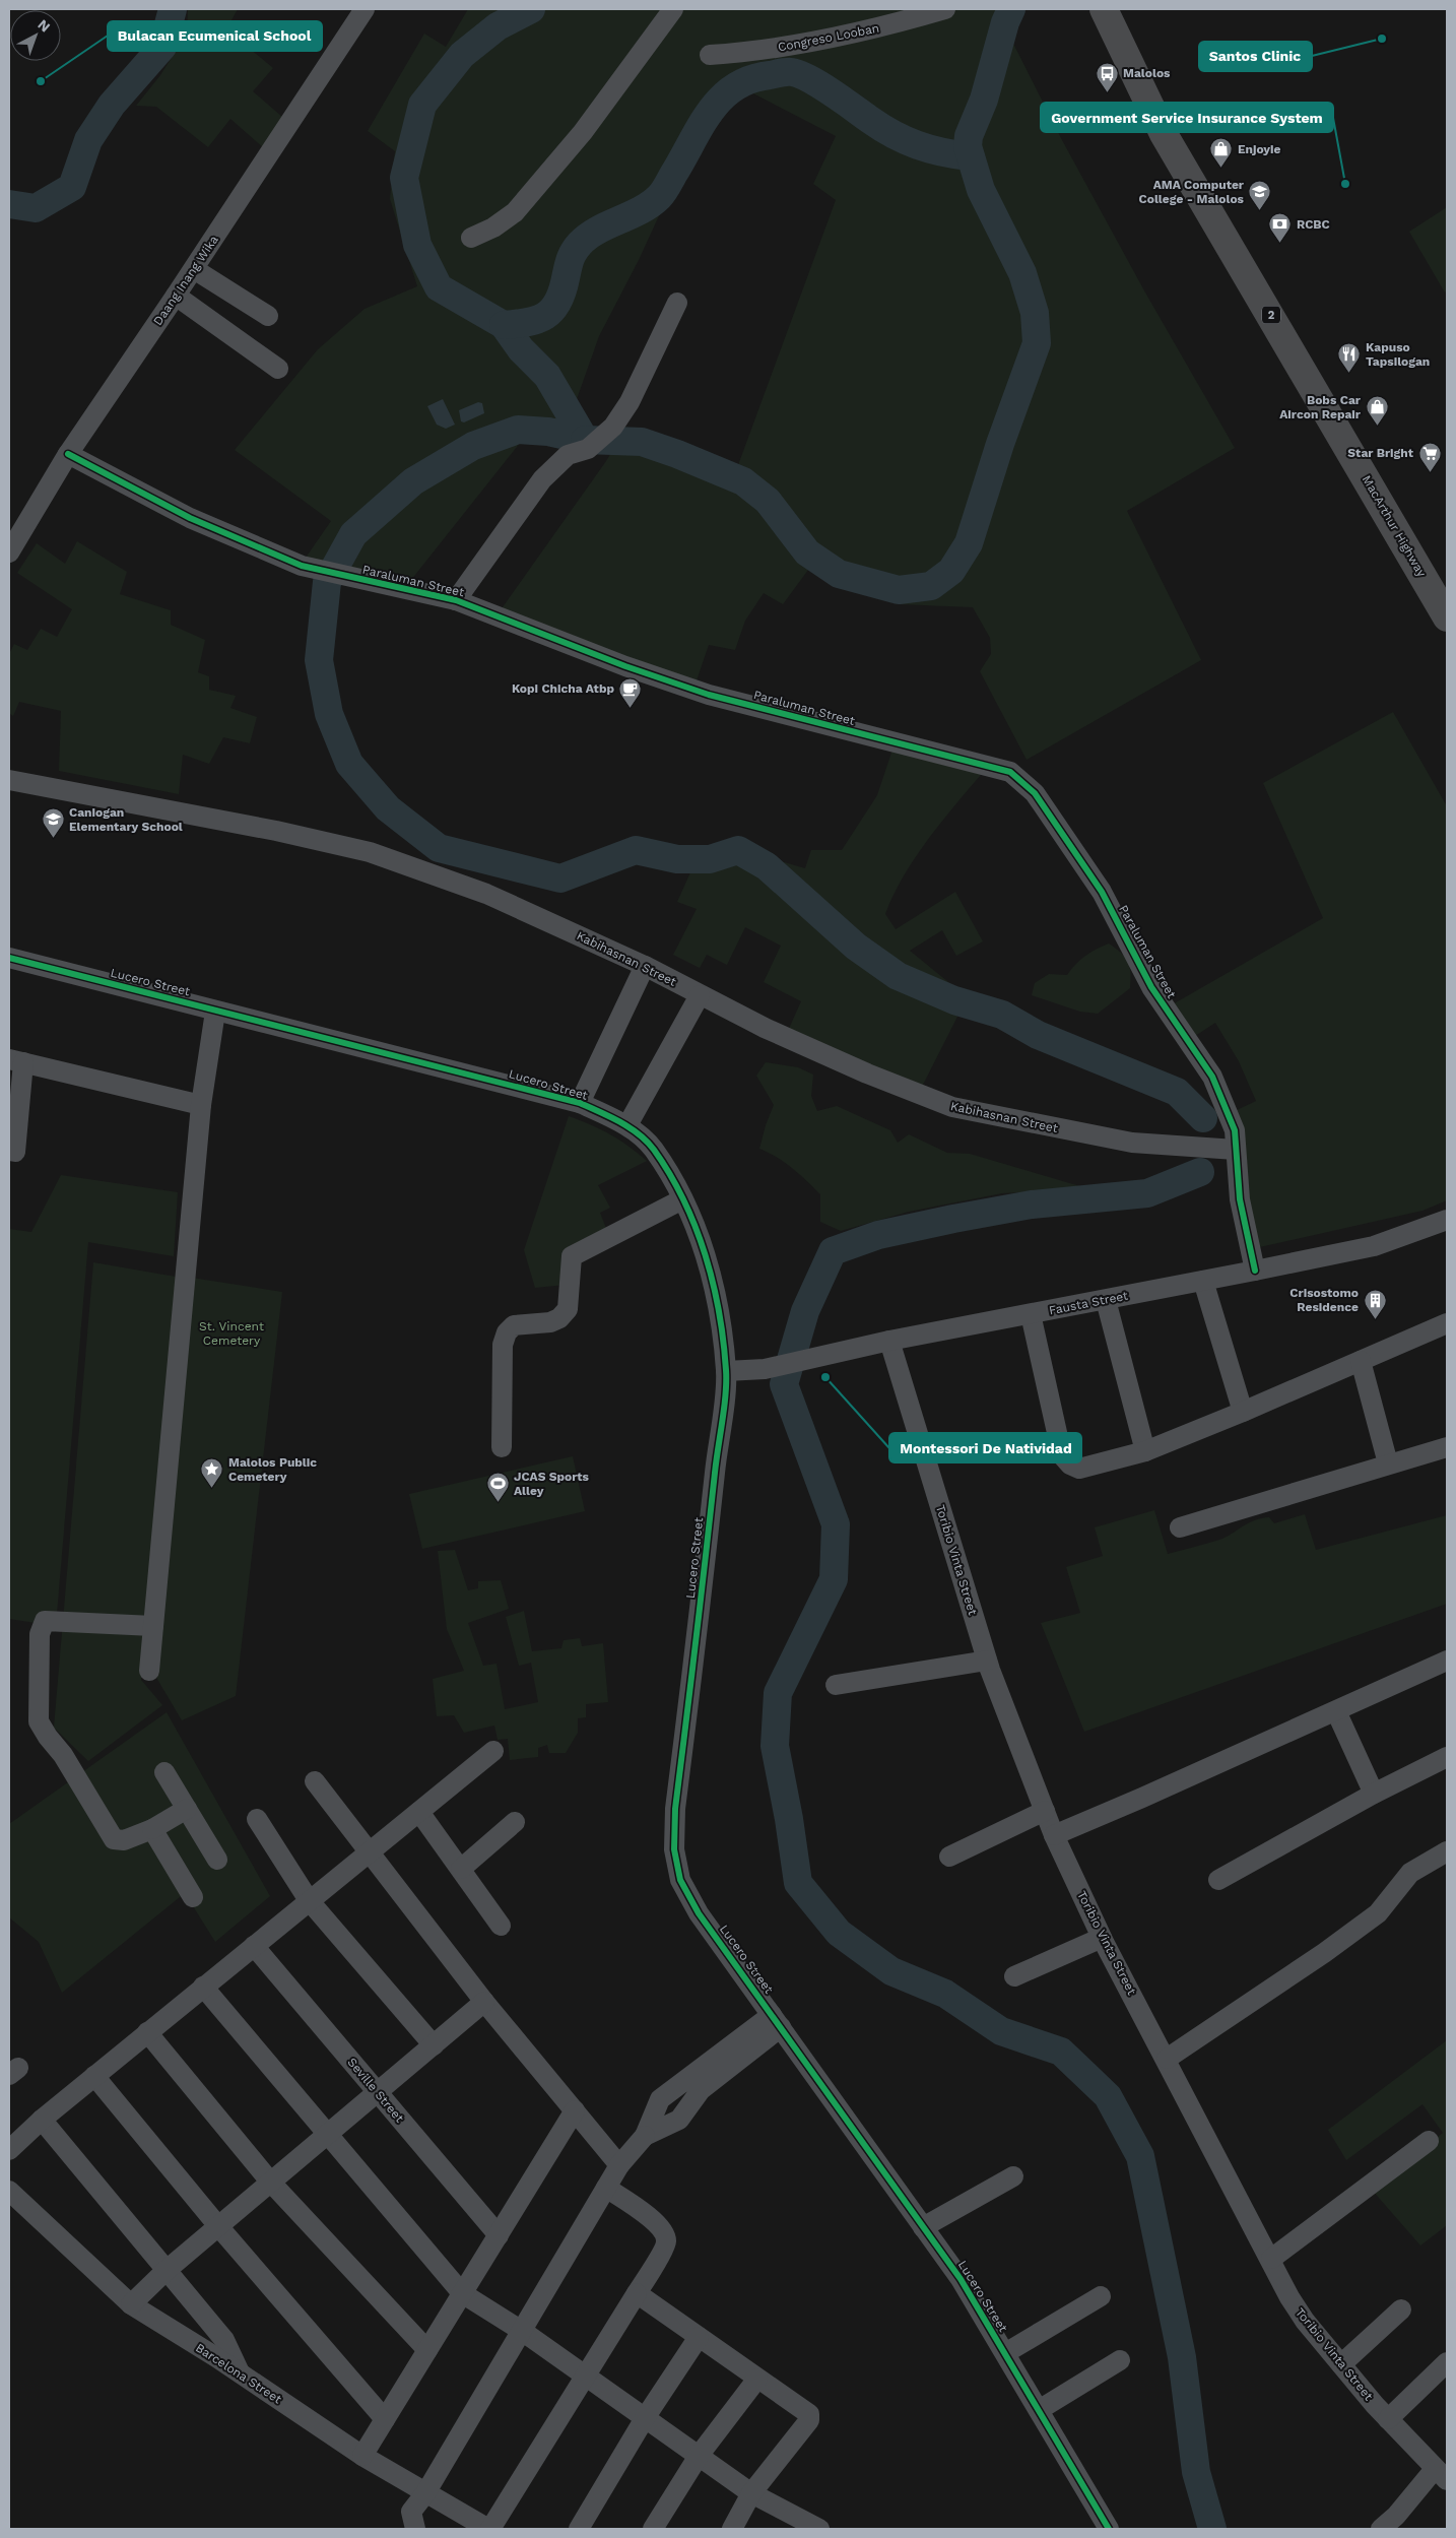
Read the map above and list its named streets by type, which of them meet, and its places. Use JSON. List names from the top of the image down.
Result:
{
  "streets": {
    "highway": ["2", "MacArthur Highway"],
    "street": [
      "Congreso Looban",
      "Daang Inang Wika",
      "Paraluman Street",
      "Kabihasnan Street",
      "Lucero Street",
      "Fausta Street",
      "Toribio Vinta Street",
      "Seville Street",
      "Barcelona Street"
    ]
  },
  "crossings": [
    ["Daang Inang Wika", "Paraluman Street"],
    ["Paraluman Street", "Kabihasnan Street"],
    ["Paraluman Street", "Fausta Street"],
    ["Lucero Street", "Fausta Street"],
    ["Fausta Street", "Toribio Vinta Street"]
  ],
  "parks": ["St. Vincent Cemetery"],
  "places": {
    "other": [
      "Santos Clinic",
      "Bulacan Ecumenical School",
      "Government Service Insurance System",
      "Montessori De Natividad"
    ],
    "bus stop": ["Malolos"],
    "shop": ["Enjoyie", "Bobs Car Aircon Repair"],
    "school or university": ["AMA Computer College - Malolos", "Caniogan Elementary School"],
    "bank": ["RCBC"],
    "restaurant": ["Kapuso Tapsilogan"],
    "supermarket": ["Star Bright"],
    "cafe": ["Kopi Chicha Atbp"],
    "building": ["Crisostomo Residence"],
    "place": ["Malolos Public Cemetery"],
    "sports": ["JCAS Sports Alley"]
  },
  "north": "top right"
}
